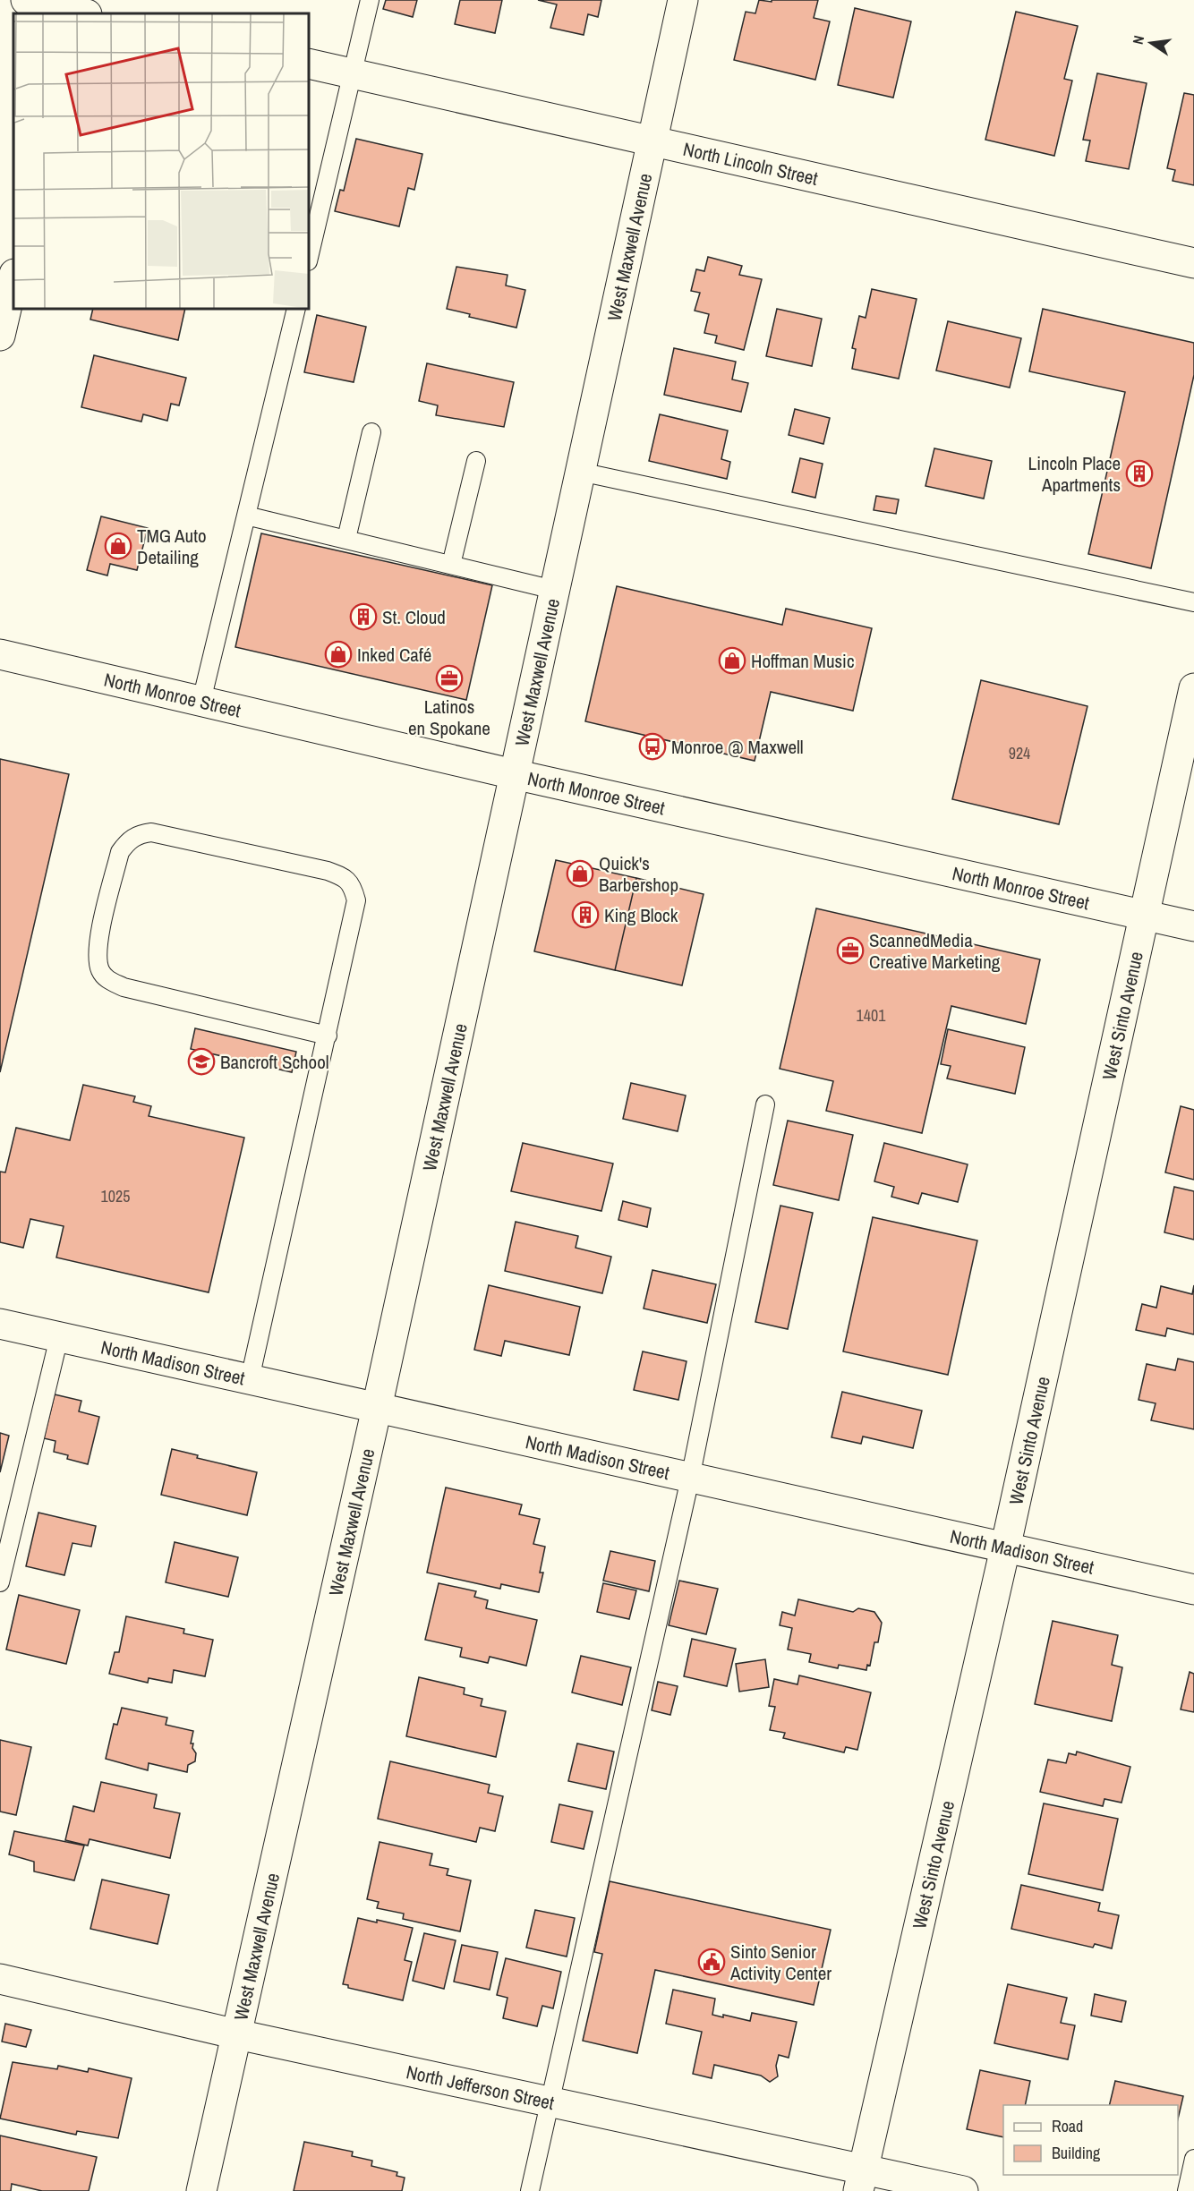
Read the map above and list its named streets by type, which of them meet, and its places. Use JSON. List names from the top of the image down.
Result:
{
  "streets": {
    "street": [
      "North Lincoln Street",
      "West Maxwell Avenue",
      "North Monroe Street",
      "West Sinto Avenue",
      "North Madison Street",
      "North Jefferson Street"
    ]
  },
  "crossings": [
    ["North Lincoln Street", "West Maxwell Avenue"],
    ["West Maxwell Avenue", "North Monroe Street"],
    ["West Maxwell Avenue", "North Madison Street"],
    ["West Maxwell Avenue", "North Jefferson Street"],
    ["North Monroe Street", "West Sinto Avenue"],
    ["West Sinto Avenue", "North Madison Street"],
    ["West Sinto Avenue", "North Jefferson Street"]
  ],
  "places": {
    "building": ["Lincoln Place Apartments", "St. Cloud", "King Block"],
    "shop": [
      "TMG Auto Detailing",
      "Inked Café",
      "Hoffman Music",
      "Quick's Barbershop"
    ],
    "office": ["Latinos en Spokane", "ScannedMedia Creative Marketing"],
    "bus stop": ["Monroe @ Maxwell"],
    "school or university": ["Bancroft School"],
    "public building": ["Sinto Senior Activity Center"]
  },
  "house_numbers": ["924", "1401", "1025"],
  "legend": ["Road", "Building"],
  "north": "left"
}
